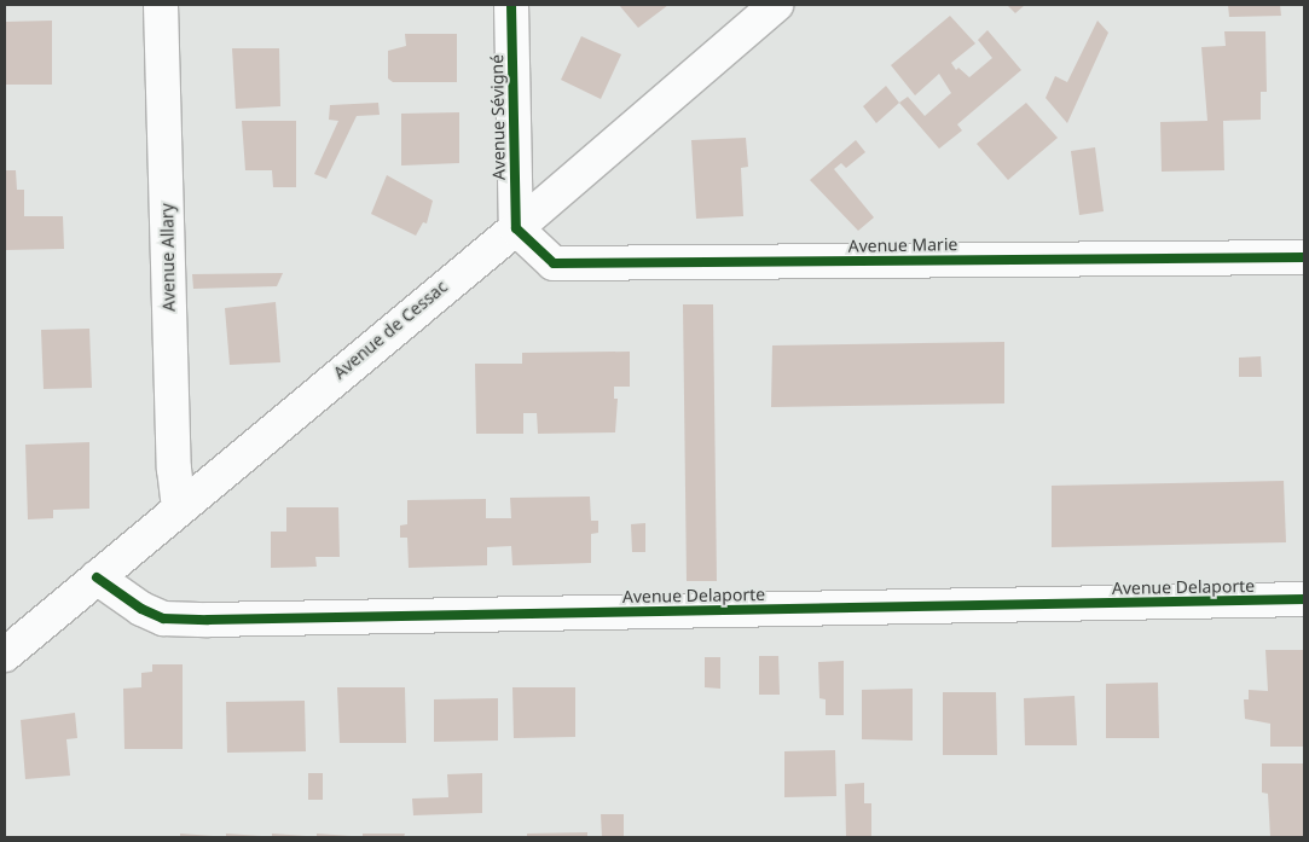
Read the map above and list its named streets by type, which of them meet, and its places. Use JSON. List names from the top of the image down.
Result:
{
  "streets": {
    "street": [
      "Avenue Sévigné",
      "Avenue Marie",
      "Avenue Allary",
      "Avenue de Cessac",
      "Avenue Delaporte"
    ]
  },
  "crossings": [
    ["Avenue Sévigné", "Avenue Marie"],
    ["Avenue Sévigné", "Avenue de Cessac"],
    ["Avenue Marie", "Avenue de Cessac"],
    ["Avenue Allary", "Avenue de Cessac"],
    ["Avenue de Cessac", "Avenue Delaporte"]
  ]
}
